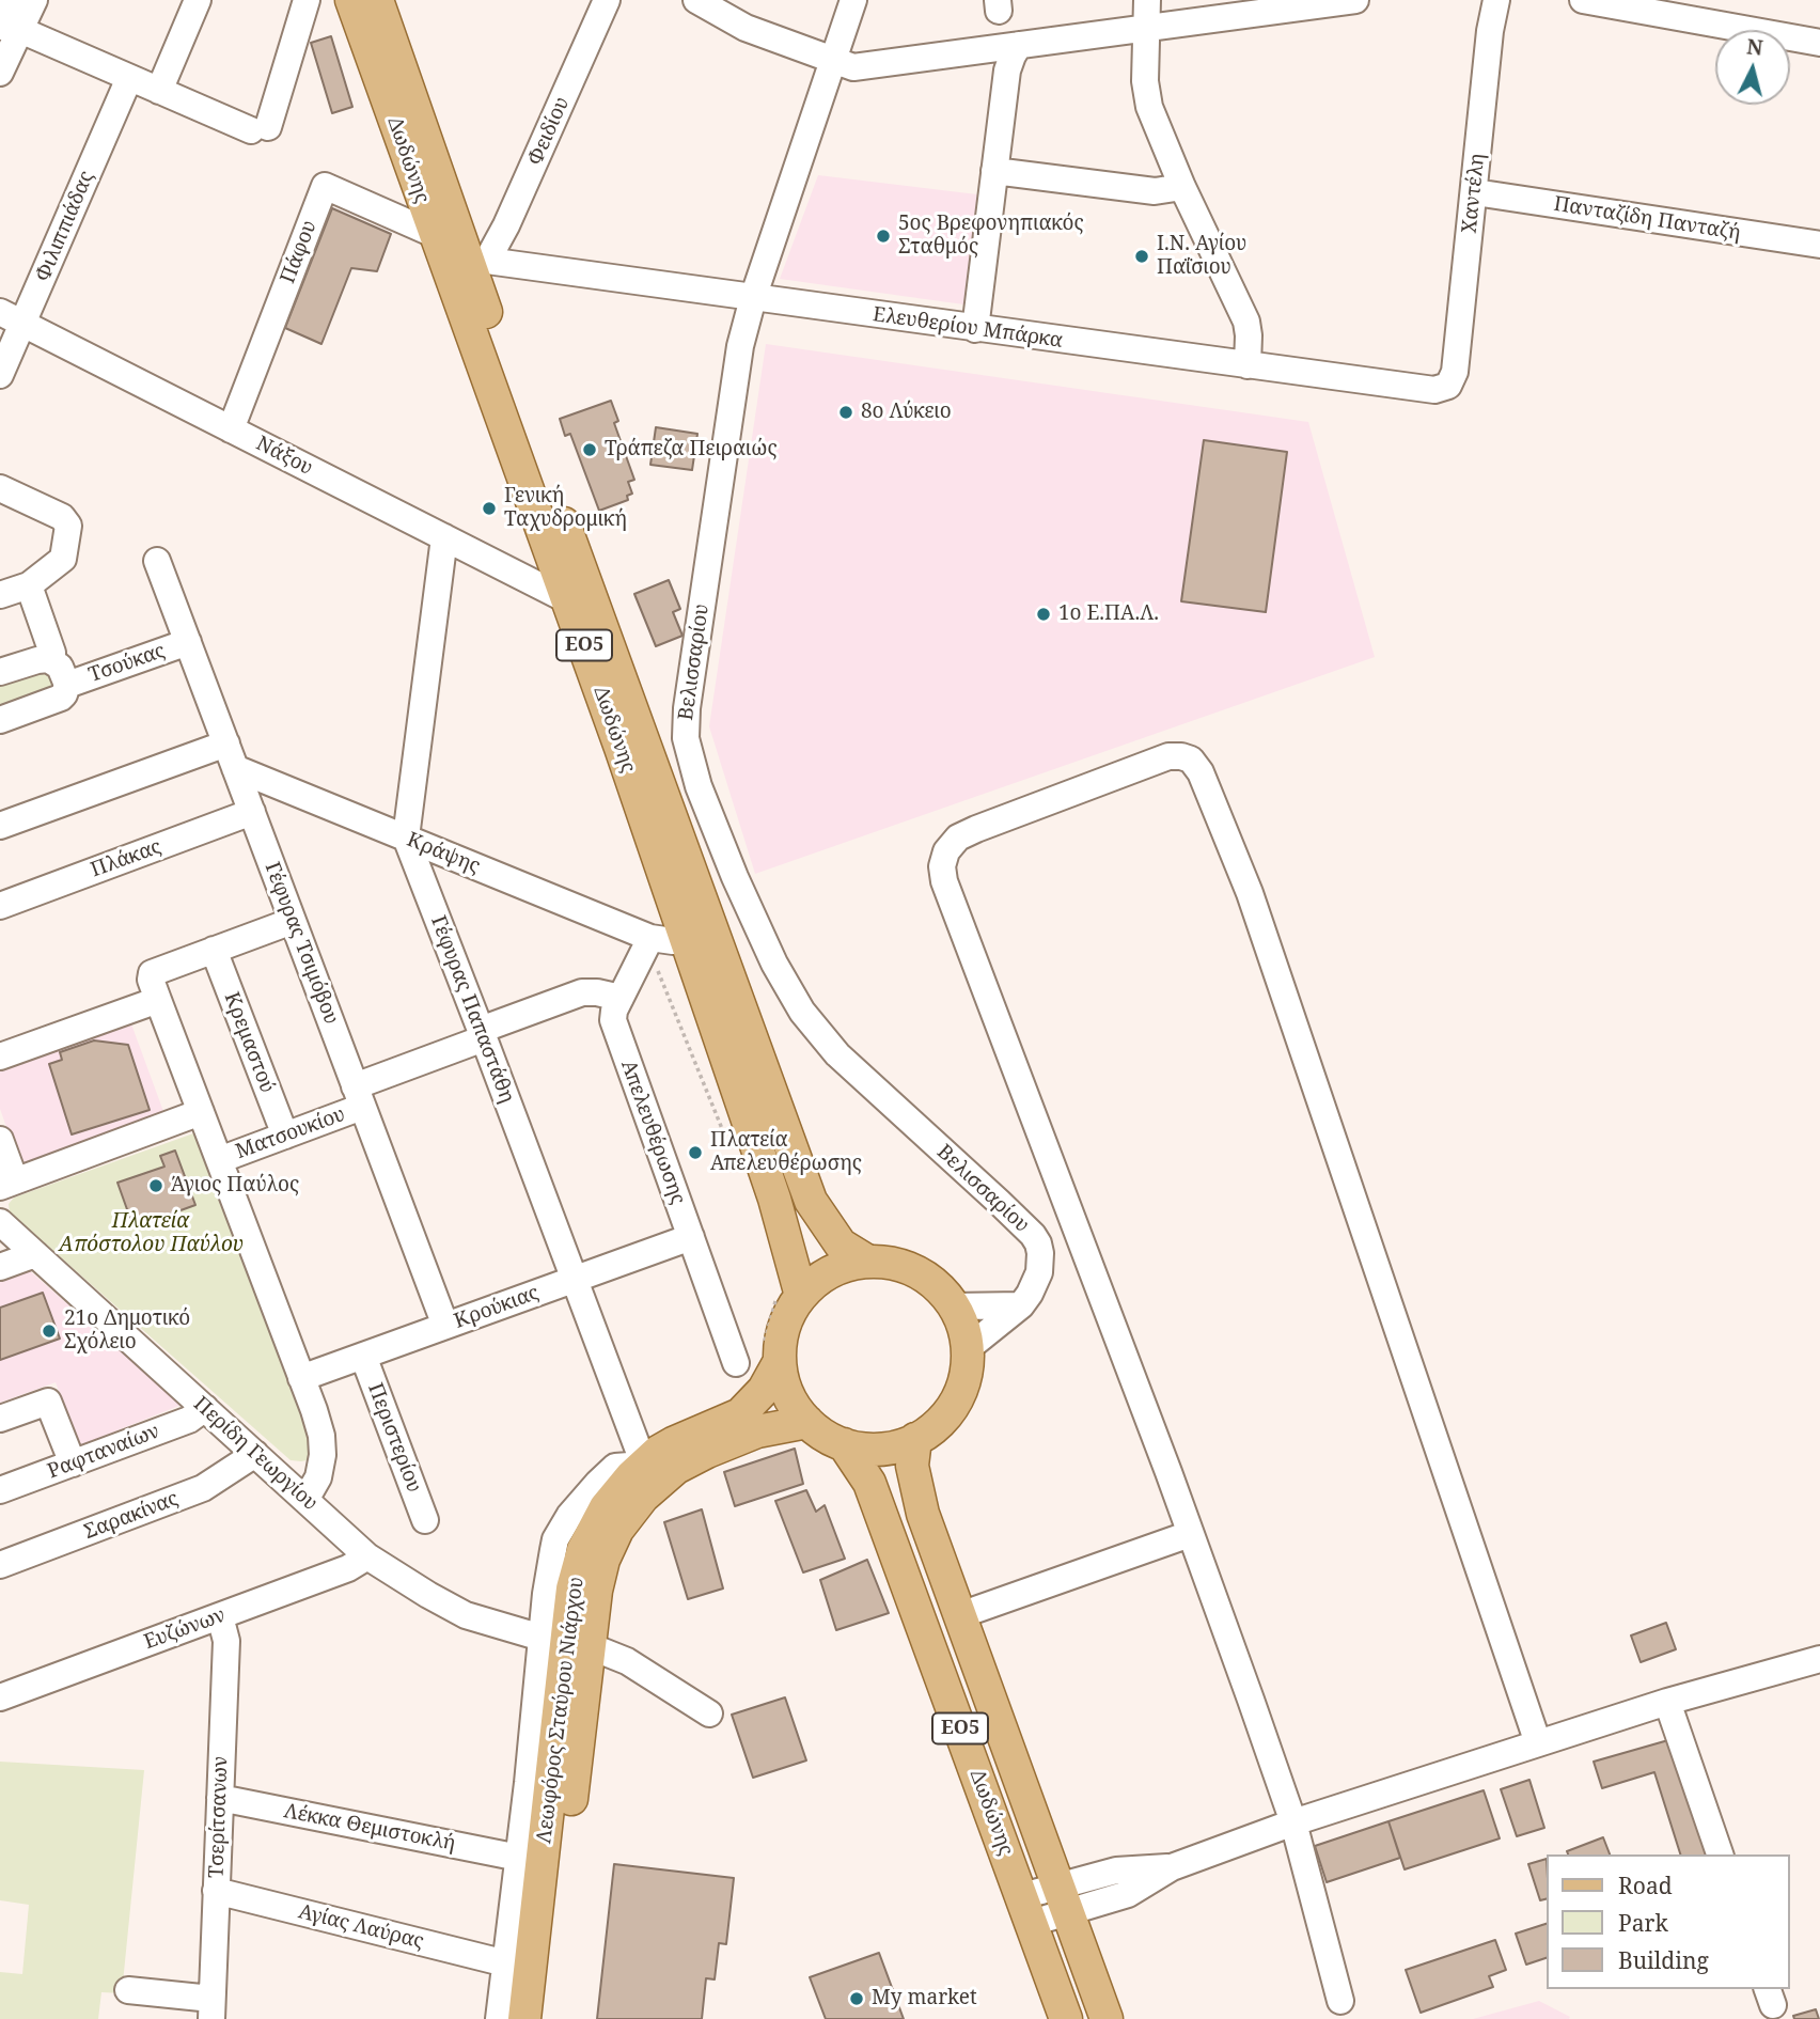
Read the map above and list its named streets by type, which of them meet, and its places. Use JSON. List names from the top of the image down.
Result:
{
  "streets": {
    "main road": ["Δωδώνης", "ΕΟ5", "Λεωφόρος Σταύρου Νιάρχου"],
    "street": [
      "Φειδίου",
      "Χαντέλη",
      "Πανταζίδη Πανταζή",
      "Φιλιππιάδας",
      "Πάφου",
      "Ελευθερίου Μπάρκα",
      "Νάξου",
      "Βελισσαρίου",
      "Τσούκας",
      "Κράψης",
      "Πλάκας",
      "Γέφυρας Τσιμόβου",
      "Γέφυρας Παπαστάθη",
      "Κρεμαστού",
      "Απελευθέρωσης",
      "Ματσουκίου",
      "Κρούκιας",
      "Περιστερίου",
      "Ραφταναίων",
      "Περίδη Γεωργίου",
      "Σαρακίνας",
      "Ευζώνων",
      "Τσερίτσανων",
      "Λέκκα Θεμιστοκλή",
      "Αγίας Λαύρας"
    ]
  },
  "crossings": [
    ["Φειδίου", "Δωδώνης"],
    ["Φειδίου", "Ελευθερίου Μπάρκα"],
    ["Δωδώνης", "Πάφου"],
    ["Δωδώνης", "Ελευθερίου Μπάρκα"],
    ["Δωδώνης", "Νάξου"],
    ["Δωδώνης", "Βελισσαρίου"],
    ["Δωδώνης", "Λεωφόρος Σταύρου Νιάρχου"],
    ["Χαντέλη", "Πανταζίδη Πανταζή"],
    ["Χαντέλη", "Ελευθερίου Μπάρκα"],
    ["Φιλιππιάδας", "Νάξου"],
    ["Πάφου", "Νάξου"],
    ["Ελευθερίου Μπάρκα", "Βελισσαρίου"],
    ["Νάξου", "Γέφυρας Παπαστάθη"],
    ["Βελισσαρίου", "Λεωφόρος Σταύρου Νιάρχου"],
    ["Τσούκας", "Γέφυρας Τσιμόβου"],
    ["Κράψης", "Γέφυρας Τσιμόβου"],
    ["Κράψης", "Γέφυρας Παπαστάθη"],
    ["Κράψης", "Απελευθέρωσης"],
    ["Πλάκας", "Γέφυρας Τσιμόβου"],
    ["Γέφυρας Τσιμόβου", "Ματσουκίου"],
    ["Γέφυρας Τσιμόβου", "Κρούκιας"],
    ["Γέφυρας Παπαστάθη", "Ματσουκίου"],
    ["Γέφυρας Παπαστάθη", "Κρούκιας"],
    ["Γέφυρας Παπαστάθη", "Λεωφόρος Σταύρου Νιάρχου"],
    ["Κρεμαστού", "Ματσουκίου"],
    ["Απελευθέρωσης", "Ματσουκίου"],
    ["Απελευθέρωσης", "Κρούκιας"],
    ["Κρούκιας", "Περιστερίου"],
    ["Ραφταναίων", "Περίδη Γεωργίου"],
    ["Περίδη Γεωργίου", "Σαρακίνας"],
    ["Περίδη Γεωργίου", "Ευζώνων"],
    ["Ευζώνων", "Τσερίτσανων"],
    ["Τσερίτσανων", "Λέκκα Θεμιστοκλή"],
    ["Τσερίτσανων", "Αγίας Λαύρας"]
  ],
  "parks": ["Πλατεία Απόστολου Παύλου"],
  "places": [
    "5ος Βρεφονηπιακός Σταθμός",
    "Ι.Ν. Αγίου Παΐσιου",
    "8ο Λύκειο",
    "Τράπεζα Πειραιώς",
    "Γενική Ταχυδρομική",
    "1ο Ε.ΠΑ.Λ.",
    "Πλατεία Απελευθέρωσης",
    "Άγιος Παύλος",
    "21ο Δημοτικό Σχόλειο",
    "My market"
  ],
  "legend": ["Road", "Park", "Building"],
  "north": "top"
}
